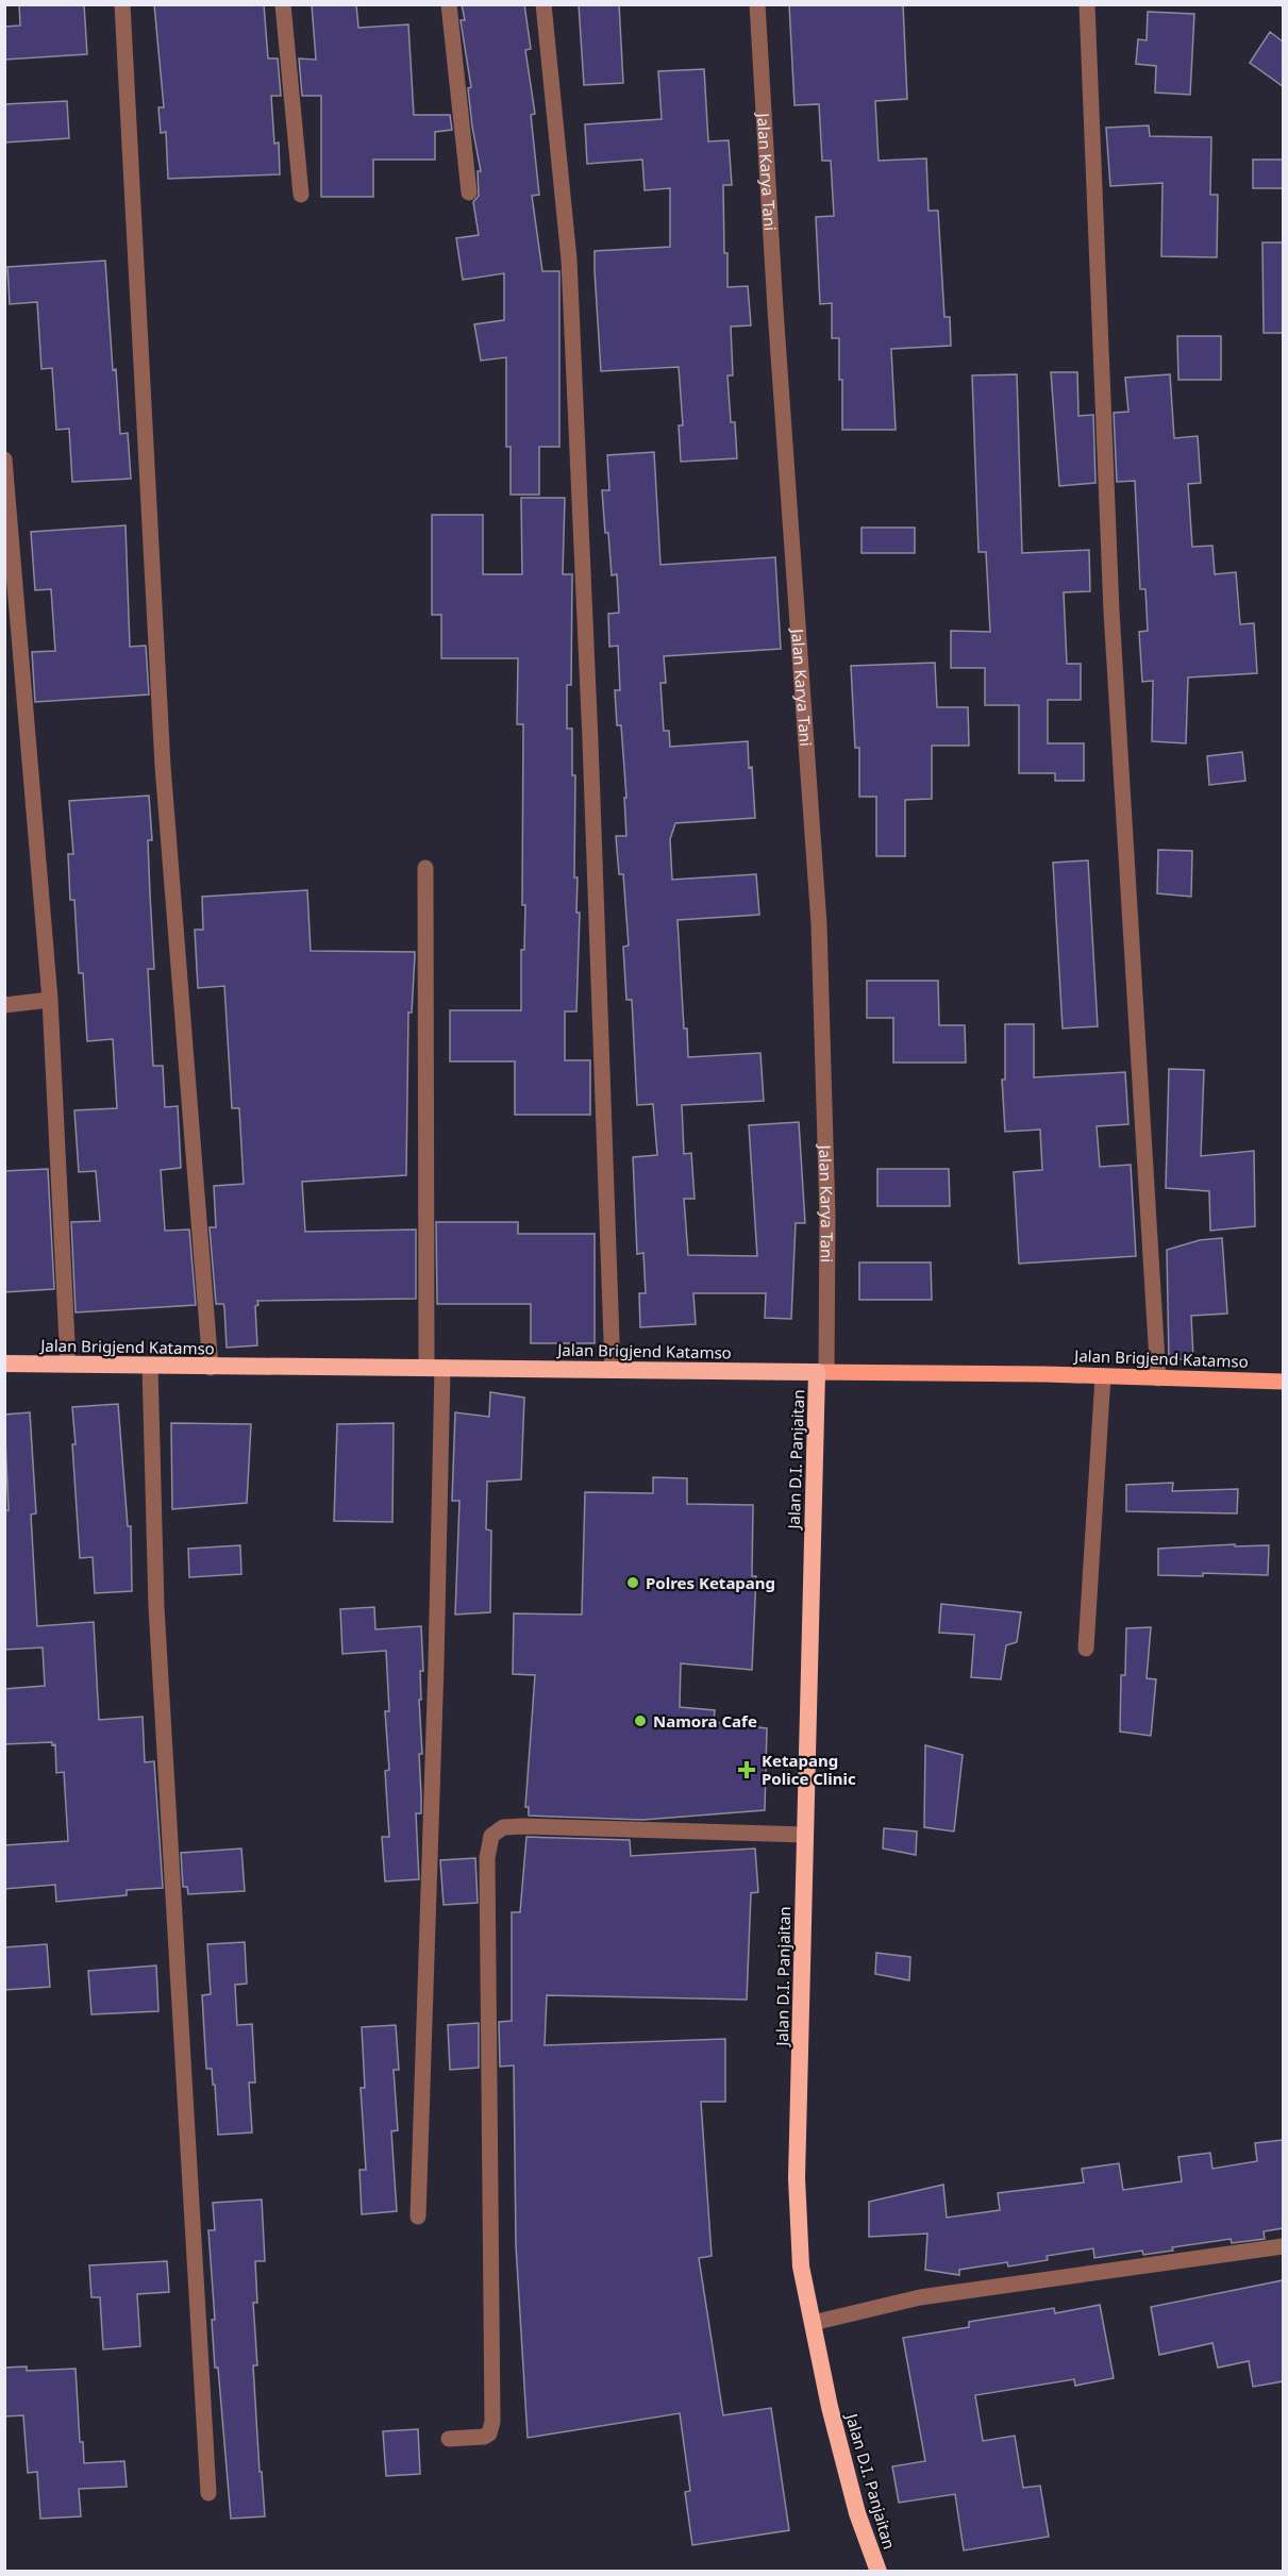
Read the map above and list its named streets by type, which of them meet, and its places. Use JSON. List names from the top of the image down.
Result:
{
  "streets": {
    "highway": ["Jalan Brigjend Katamso", "Jalan D.I. Panjaitan"],
    "street": ["Jalan Karya Tani"]
  },
  "crossings": [
    ["Jalan Karya Tani", "Jalan Brigjend Katamso"],
    ["Jalan Karya Tani", "Jalan D.I. Panjaitan"],
    ["Jalan Brigjend Katamso", "Jalan D.I. Panjaitan"]
  ],
  "places": {
    "other": ["Polres Ketapang", "Namora Cafe"],
    "health": ["Ketapang Police Clinic"]
  }
}
